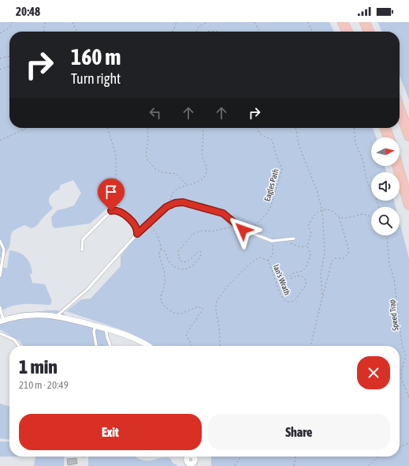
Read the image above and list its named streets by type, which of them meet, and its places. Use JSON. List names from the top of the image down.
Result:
{
  "streets": {
    "path": ["Eagles Path", "Ian's Wrath", "Speed Trap"]
  },
  "north": "right",
  "page": {
    "status": "20:48",
    "turn": ["160 m", "Turn right"],
    "heading": ["1 min", "210 m · 20:49"],
    "buttons": ["Exit", "Share"]
  }
}
